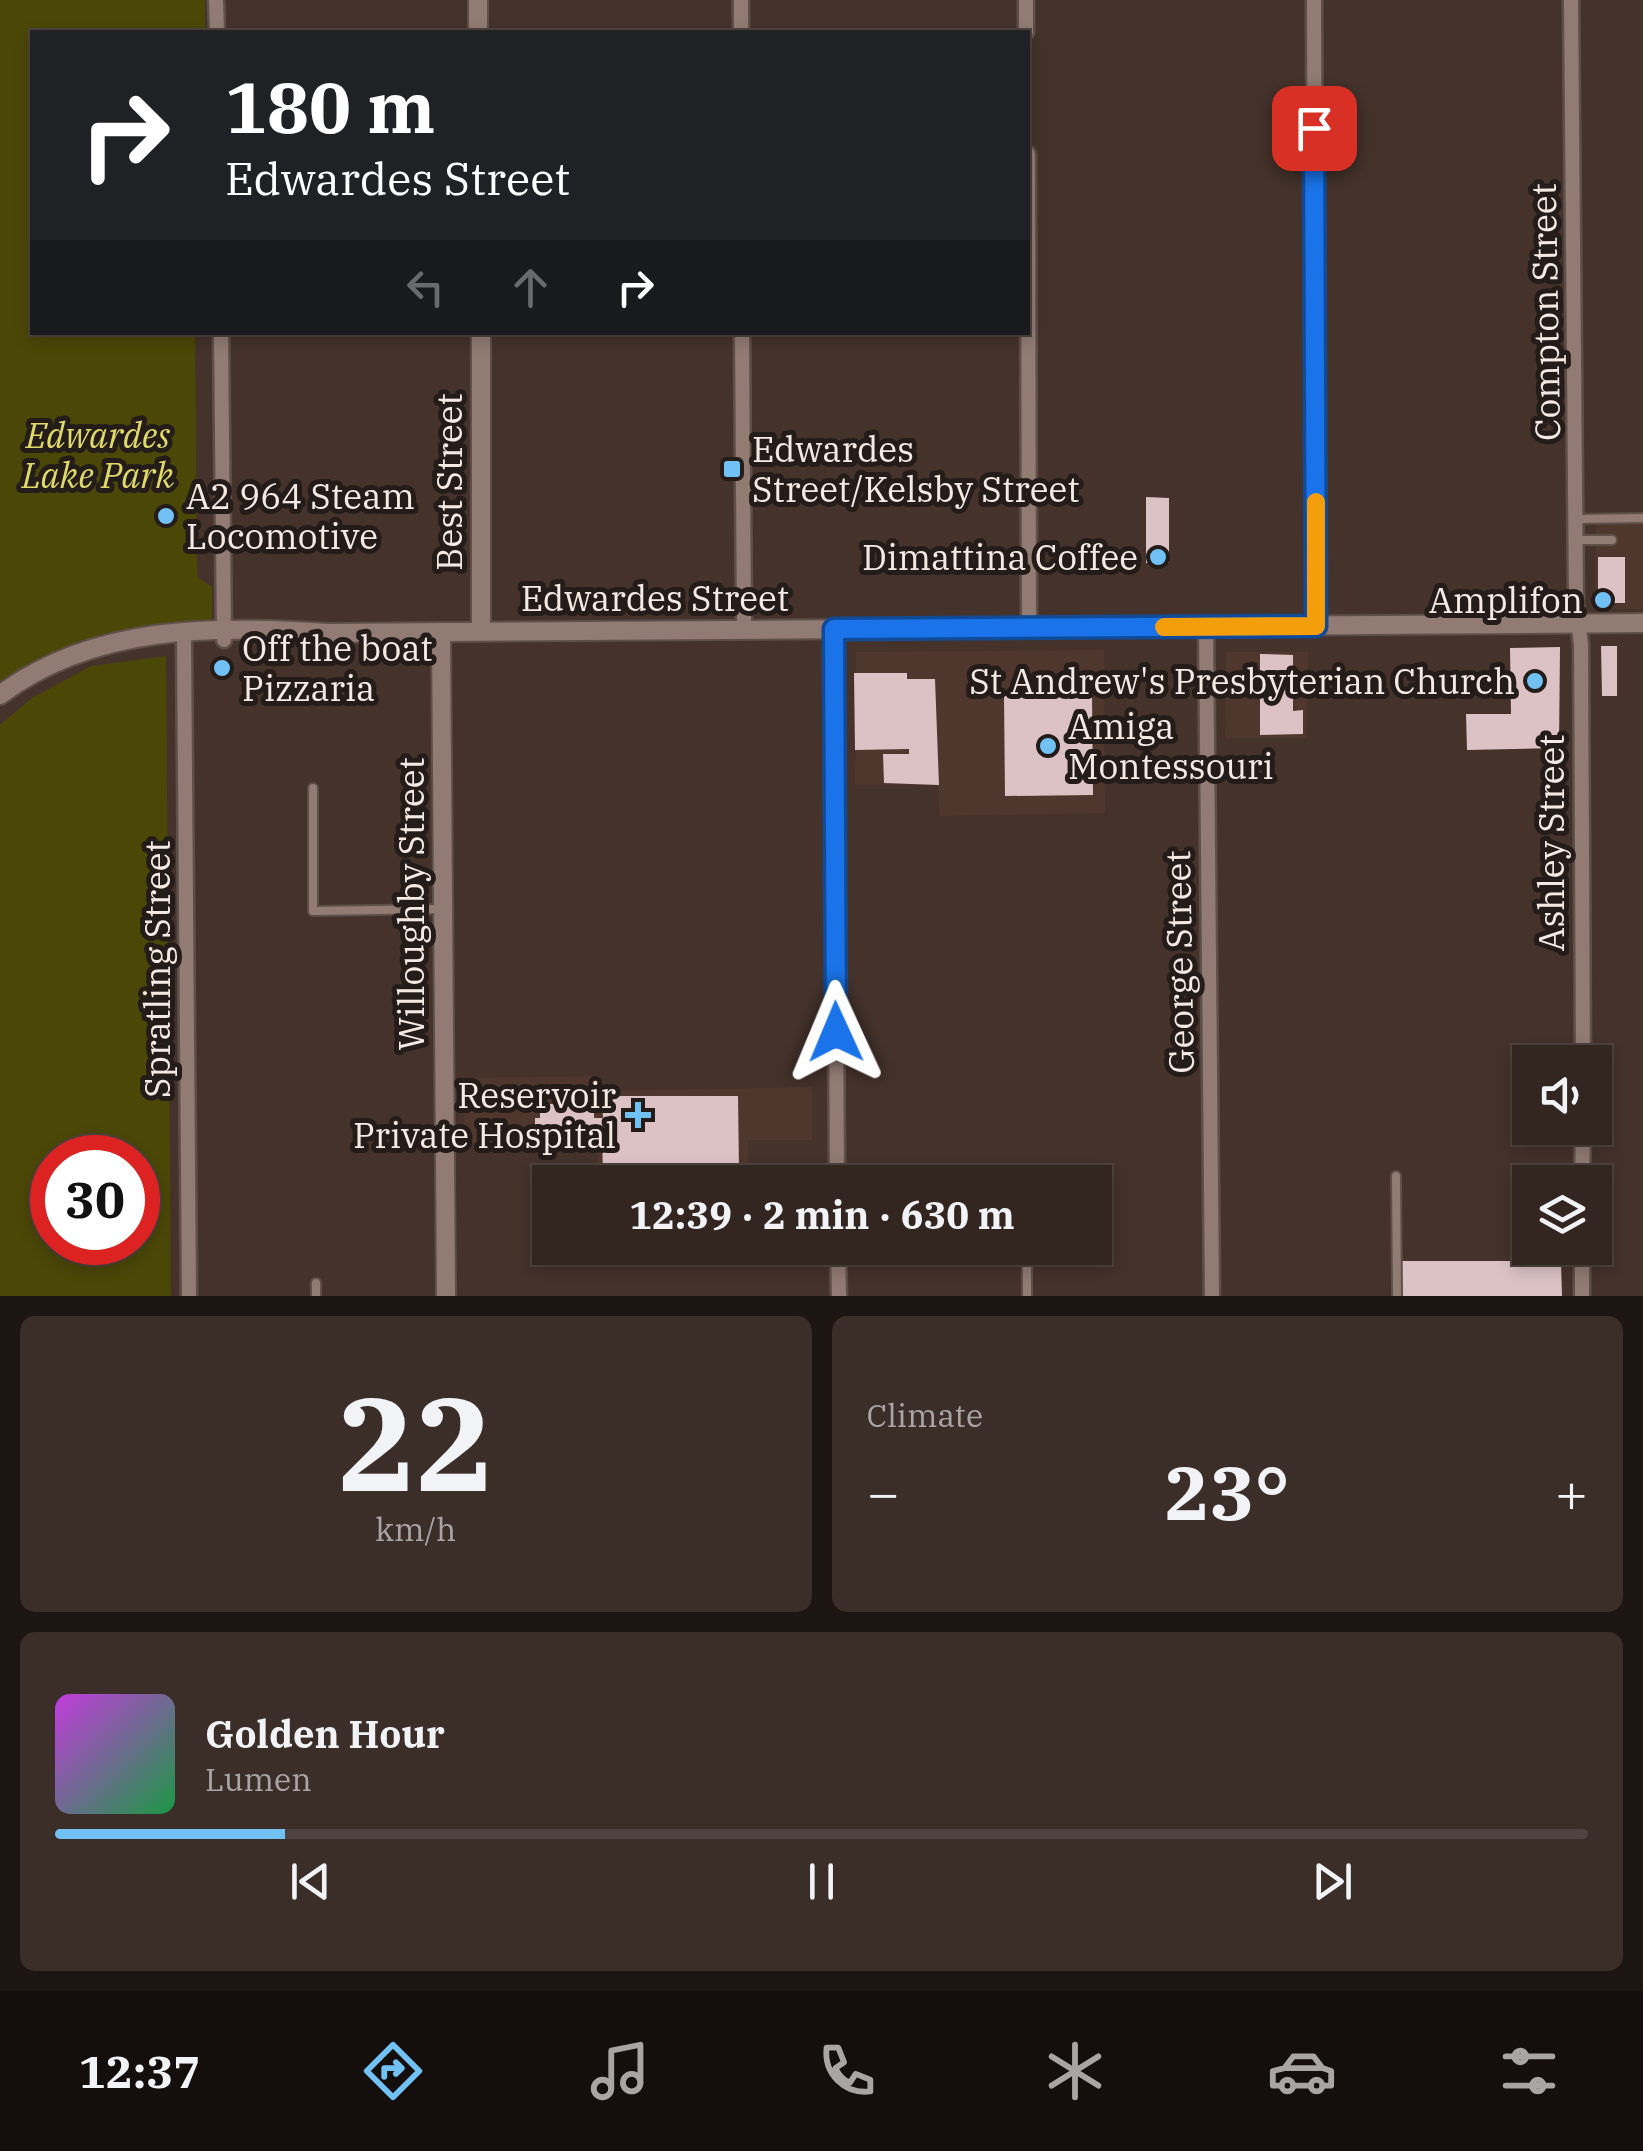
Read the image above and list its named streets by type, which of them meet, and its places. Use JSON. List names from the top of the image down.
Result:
{
  "streets": {
    "street": [
      "Compton Street",
      "Best Street",
      "Edwardes Street",
      "Ashley Street",
      "Willoughby Street",
      "George Street",
      "Spratling Street"
    ]
  },
  "crossings": [
    ["Compton Street", "Edwardes Street"],
    ["Compton Street", "Ashley Street"],
    ["Best Street", "Edwardes Street"],
    ["Edwardes Street", "Ashley Street"],
    ["Edwardes Street", "Willoughby Street"],
    ["Edwardes Street", "George Street"],
    ["Edwardes Street", "Spratling Street"]
  ],
  "parks": ["Edwardes Lake Park"],
  "places": {
    "transit": ["Edwardes Street/Kelsby Street"],
    "other": [
      "A2 964 Steam Locomotive",
      "Dimattina Coffee",
      "Amplifon",
      "Off the boat Pizzaria",
      "St Andrew's Presbyterian Church",
      "Amiga Montessouri"
    ],
    "health": ["Reservoir Private Hospital"]
  },
  "page": {
    "turn": ["180 m", "Edwardes Street"],
    "limit": "30",
    "trip": "12:39 · 2 min · 630 m",
    "tile": [
      ["22", "km/h"],
      "Climate"
    ],
    "heat": ["−", "23°", "+"],
    "song": ["Golden Hour", "Lumen"],
    "tabs": "12:37"
  }
}
